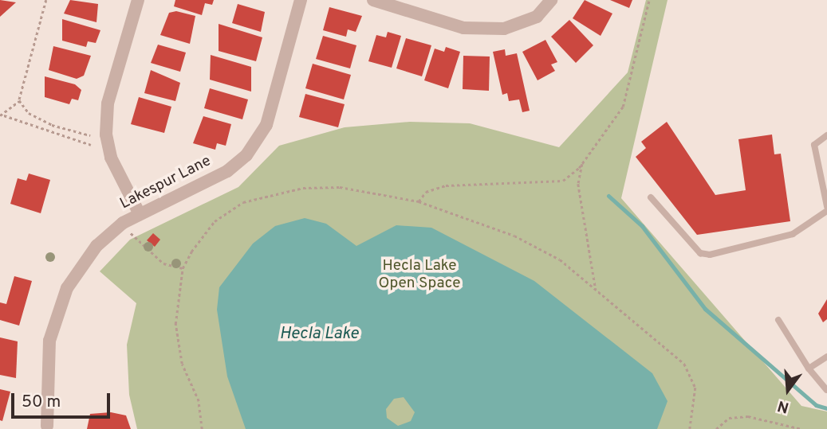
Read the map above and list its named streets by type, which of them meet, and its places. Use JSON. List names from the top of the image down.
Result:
{
  "streets": {
    "street": ["Lakespur Lane"]
  },
  "water": ["Hecla Lake"],
  "parks": ["Hecla Lake Open Space"],
  "scale_bar": "50 m",
  "north": "bottom"
}
